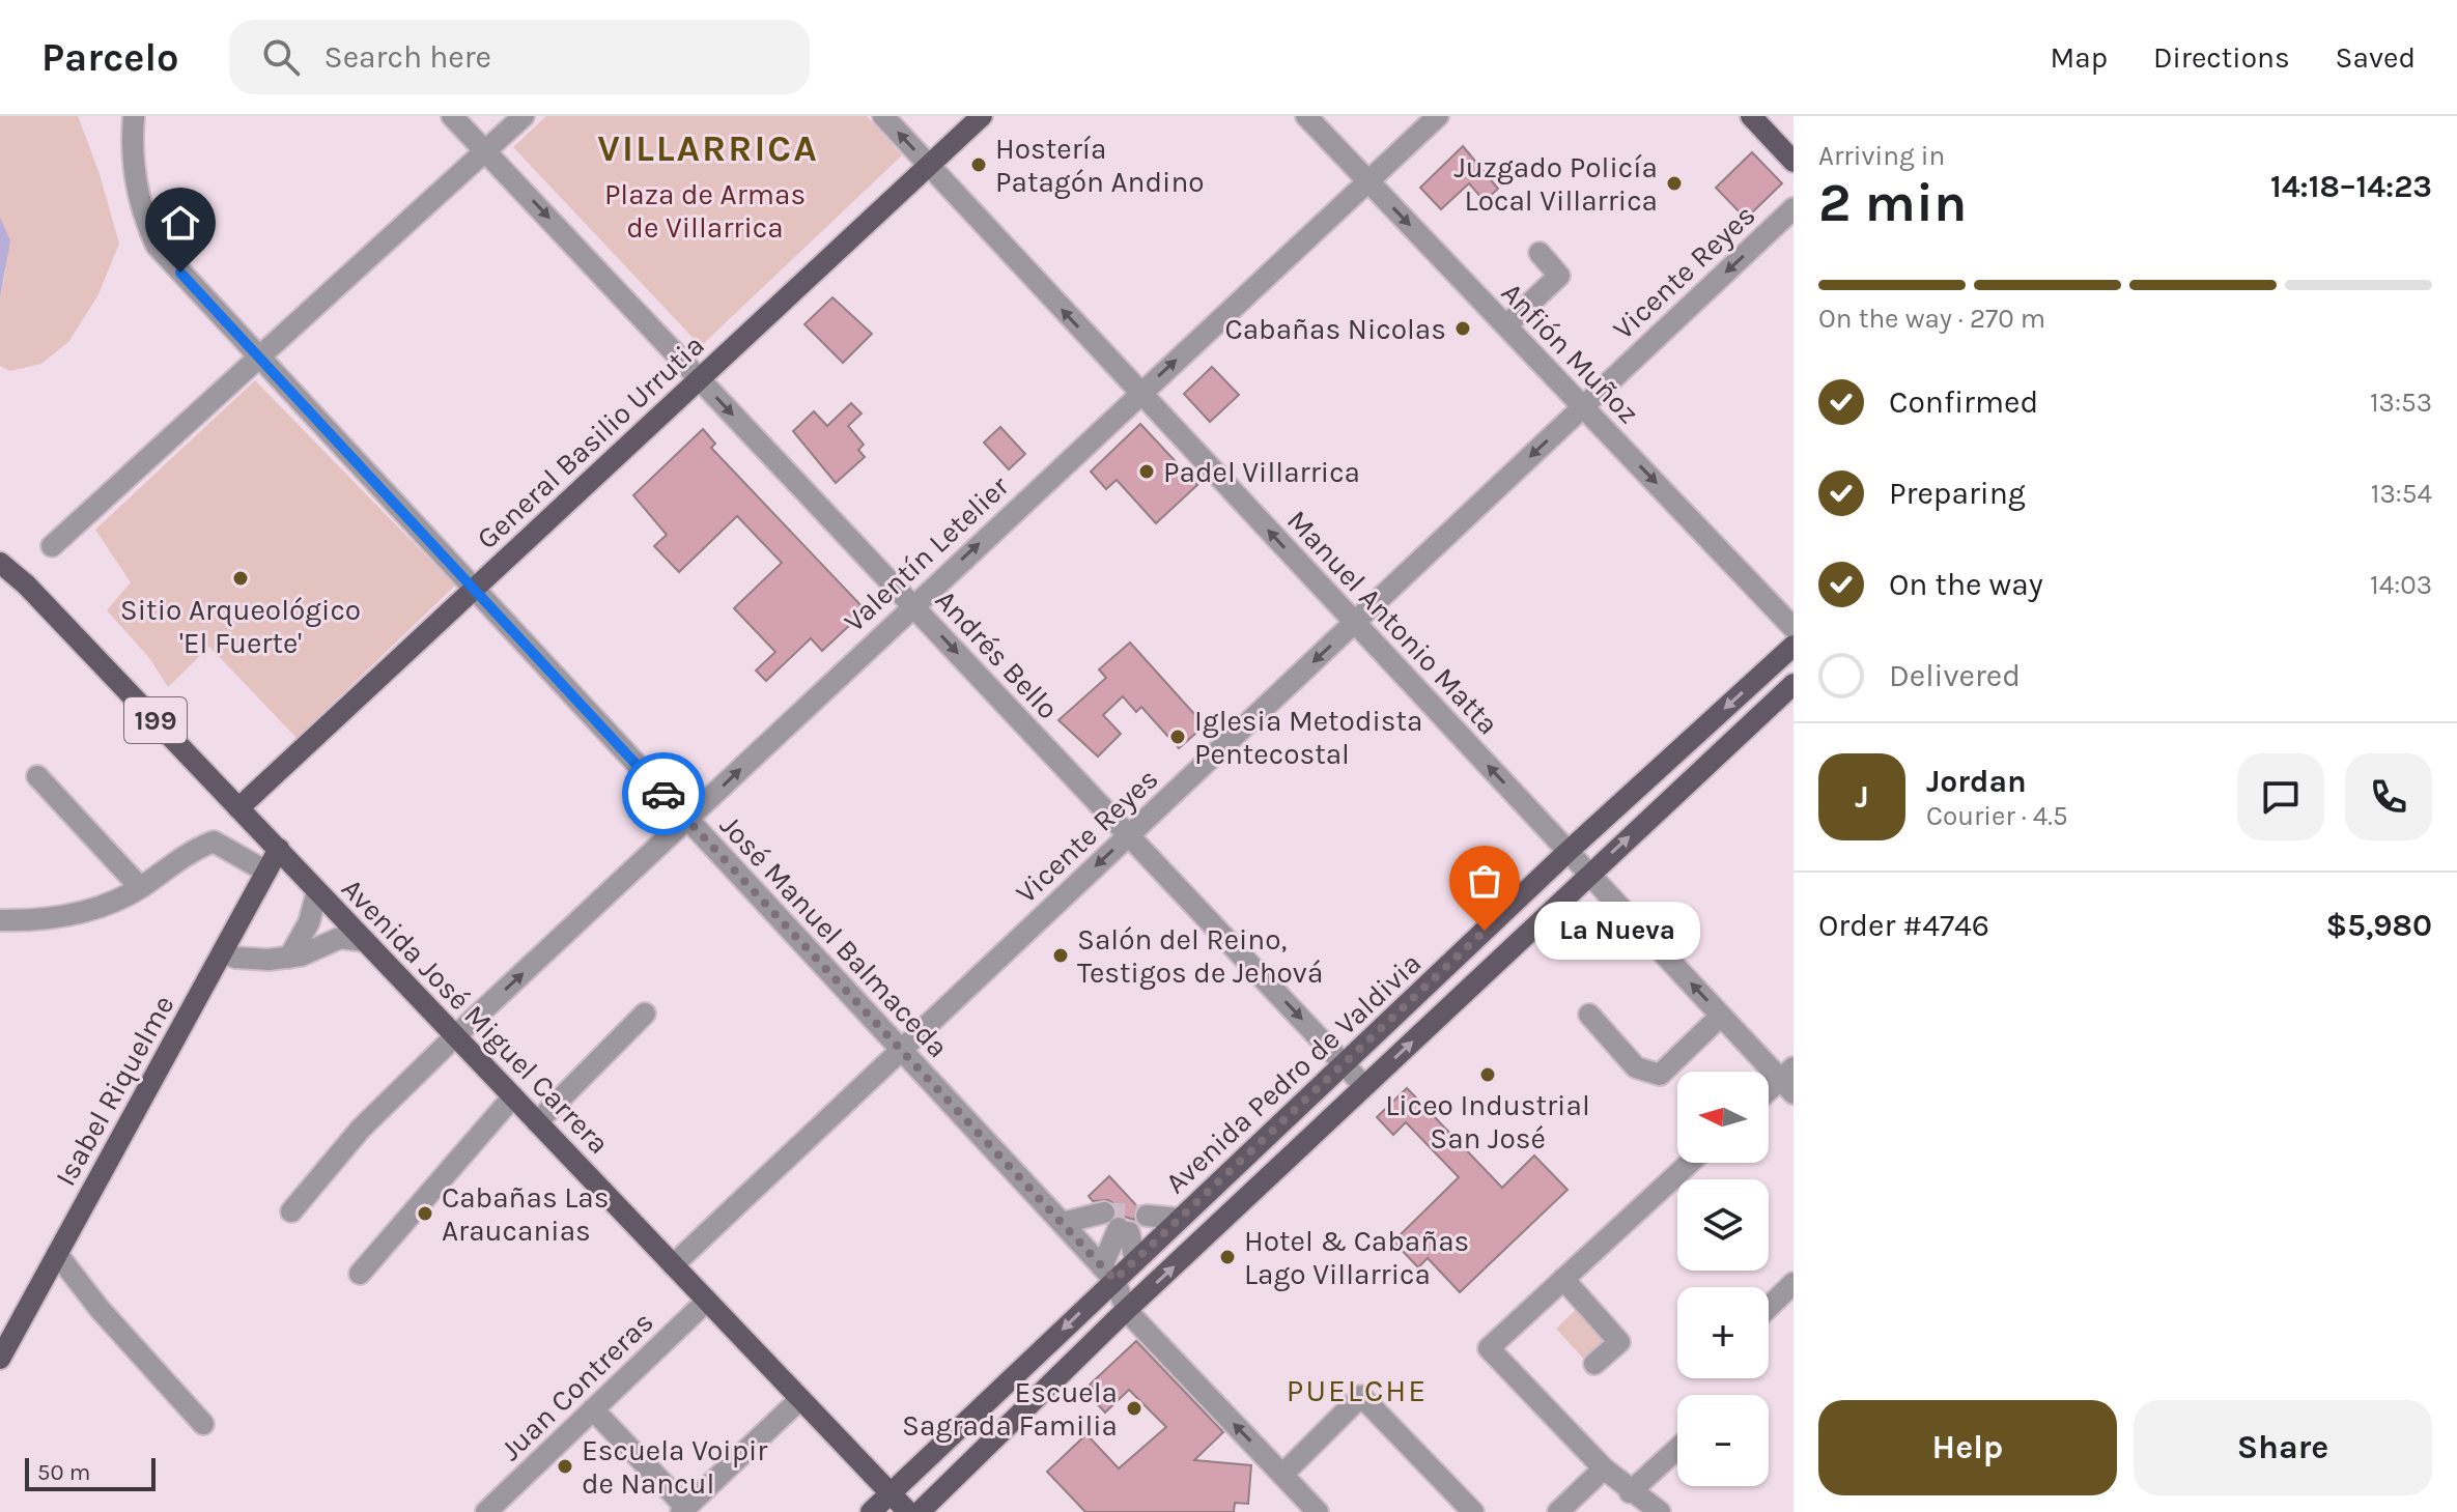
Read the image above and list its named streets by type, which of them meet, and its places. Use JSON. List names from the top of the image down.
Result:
{
  "streets": {
    "main road": [
      "General Basilio Urrutia",
      "199",
      "Avenida José Miguel Carrera",
      "Avenida Pedro de Valdivia",
      "Isabel Riquelme"
    ],
    "street": [
      "Vicente Reyes",
      "Anfión Muñoz",
      "Valentín Letelier",
      "Manuel Antonio Matta",
      "Andrés Bello",
      "José Manuel Balmaceda",
      "Juan Contreras"
    ]
  },
  "crossings": [
    ["Vicente Reyes", "Anfión Muñoz"],
    ["Vicente Reyes", "Manuel Antonio Matta"],
    ["Vicente Reyes", "Andrés Bello"],
    ["Vicente Reyes", "José Manuel Balmaceda"],
    ["Vicente Reyes", "Avenida José Miguel Carrera"],
    ["Anfión Muñoz", "Valentín Letelier"],
    ["General Basilio Urrutia", "Manuel Antonio Matta"],
    ["General Basilio Urrutia", "Andrés Bello"],
    ["General Basilio Urrutia", "José Manuel Balmaceda"],
    ["General Basilio Urrutia", "Avenida José Miguel Carrera"],
    ["Valentín Letelier", "Manuel Antonio Matta"],
    ["Valentín Letelier", "Andrés Bello"],
    ["Valentín Letelier", "José Manuel Balmaceda"],
    ["Valentín Letelier", "Avenida José Miguel Carrera"],
    ["Manuel Antonio Matta", "Avenida Pedro de Valdivia"],
    ["Andrés Bello", "Avenida Pedro de Valdivia"],
    ["José Manuel Balmaceda", "Avenida Pedro de Valdivia"],
    ["Avenida José Miguel Carrera", "Avenida Pedro de Valdivia"],
    ["Avenida José Miguel Carrera", "Isabel Riquelme"],
    ["Avenida José Miguel Carrera", "Juan Contreras"]
  ],
  "one_way": [
    "Vicente Reyes",
    "Anfión Muñoz",
    "Valentín Letelier",
    "Manuel Antonio Matta",
    "Andrés Bello"
  ],
  "districts": ["VILLARRICA", "PUELCHE"],
  "parks": ["Plaza de Armas de Villarrica"],
  "places": [
    "Hostería Patagón Andino",
    "Juzgado Policía Local Villarrica",
    "Cabañas Nicolas",
    "Padel Villarrica",
    "Sitio Arqueológico 'El Fuerte'",
    "Iglesia Metodista Pentecostal",
    "La Nueva",
    "Salón del Reino, Testigos de Jehová",
    "Liceo Industrial San José",
    "Cabañas Las Araucanias",
    "Hotel & Cabañas Lago Villarrica",
    "Escuela Sagrada Familia",
    "Escuela Voipir de Nancul"
  ],
  "scale_bar": "50 m",
  "north": "left",
  "page": {
    "header": "Parcelo",
    "search": "Search here",
    "nav": ["Map", "Directions", "Saved"],
    "heading": ["2 min", "Arriving in", "14:18–14:23"],
    "panel": [
      "Jordan",
      "Courier · 4.5",
      "Order #4746",
      "$5,980"
    ],
    "bar": "On the way · 270 m",
    "list": [
      ["Confirmed", "13:53"],
      ["Preparing", "13:54"],
      ["On the way", "14:03"],
      "Delivered"
    ],
    "round": "J",
    "bubble": "La Nueva",
    "map_buttons": ["+", "−"],
    "buttons": ["Help", "Share"],
    "scale": "50 m"
  }
}
